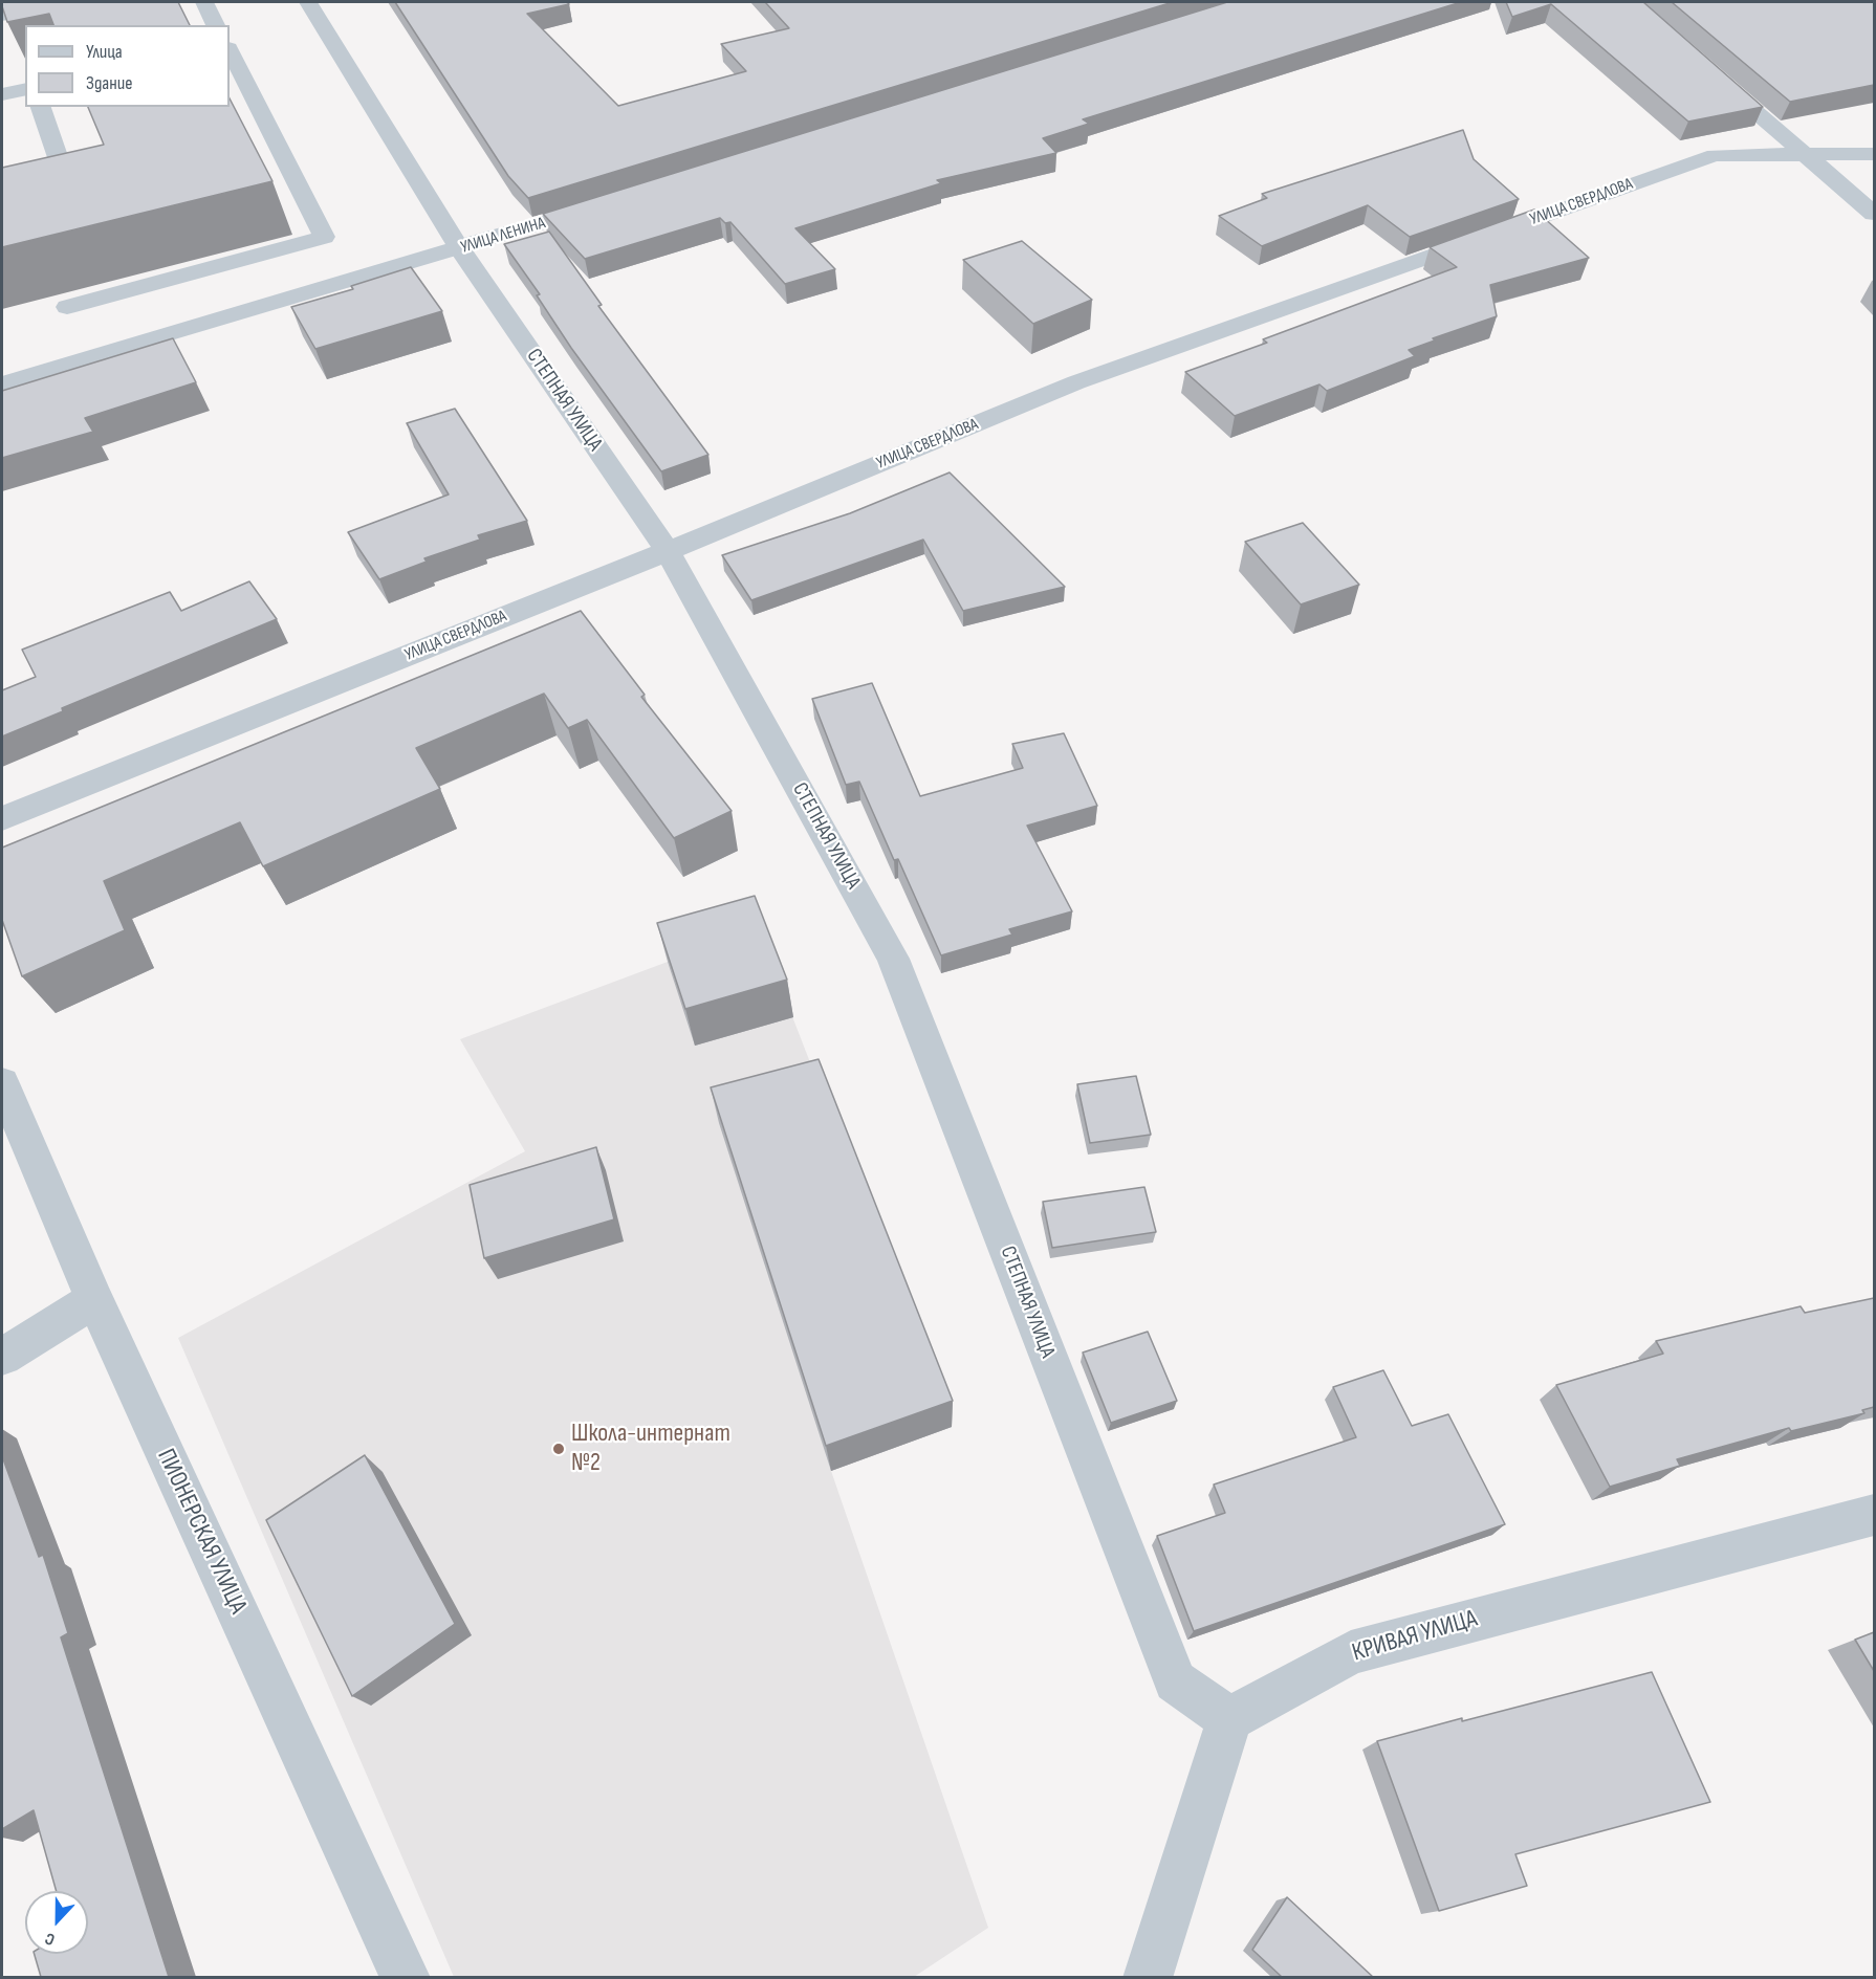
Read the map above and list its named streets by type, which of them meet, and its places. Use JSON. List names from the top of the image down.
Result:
{
  "streets": {
    "street": [
      "УЛИЦА СВЕРДЛОВА",
      "УЛИЦА ЛЕНИНА",
      "СТЕПНАЯ УЛИЦА",
      "ПИОНЕРСКАЯ УЛИЦА",
      "КРИВАЯ УЛИЦА"
    ]
  },
  "crossings": [
    ["УЛИЦА СВЕРДЛОВА", "СТЕПНАЯ УЛИЦА"],
    ["УЛИЦА ЛЕНИНА", "СТЕПНАЯ УЛИЦА"],
    ["СТЕПНАЯ УЛИЦА", "КРИВАЯ УЛИЦА"]
  ],
  "places": ["Школа-интернат №2"],
  "legend": ["Улица", "Здание"],
  "north": "bottom"
}
